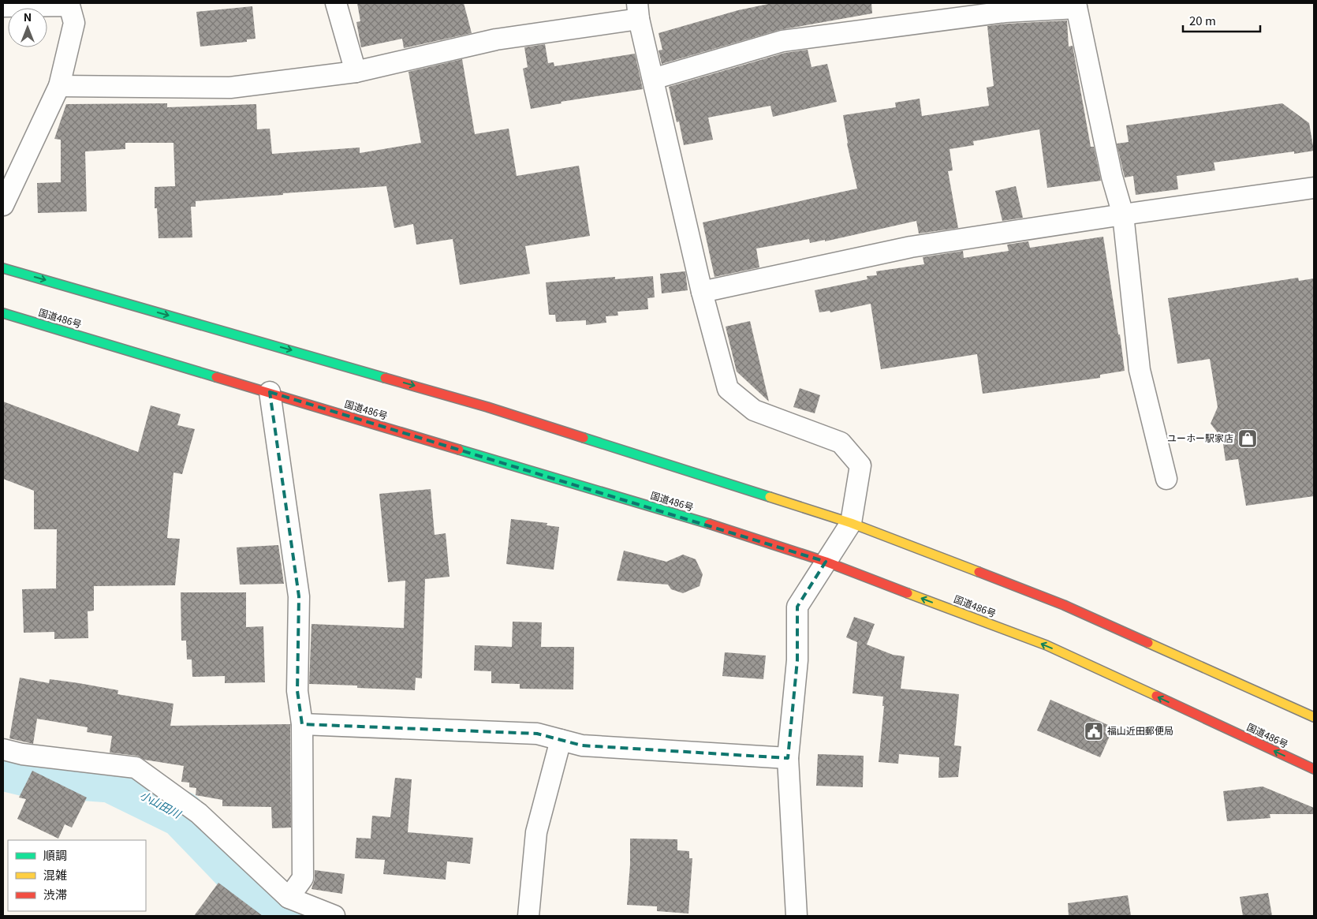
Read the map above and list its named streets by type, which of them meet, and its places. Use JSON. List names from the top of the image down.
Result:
{
  "streets": {
    "highway": ["国道486号"]
  },
  "water": ["小山田川"],
  "places": {
    "shop": ["ユーホー駅家店"],
    "public building": ["福山近田郵便局"]
  },
  "legend": ["順調", "混雑", "渋滞"],
  "scale_bar": "20 m",
  "north": "top"
}
